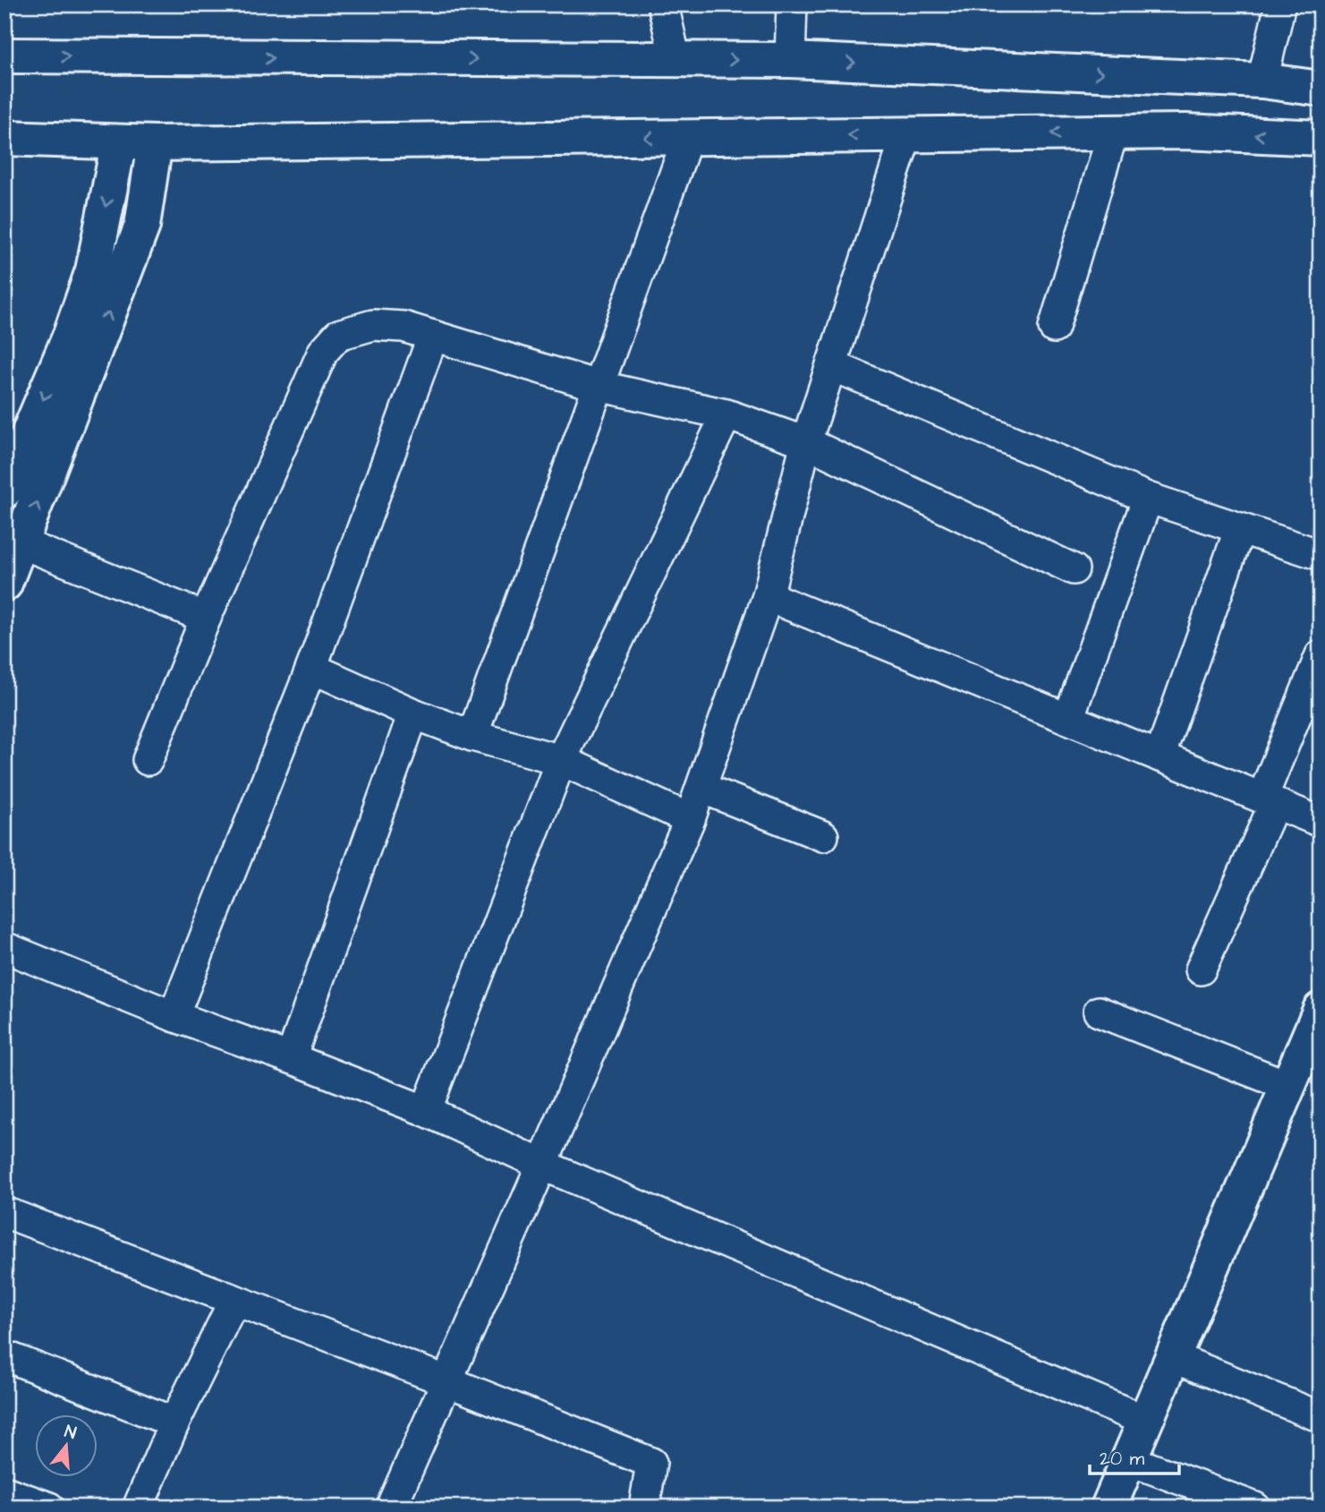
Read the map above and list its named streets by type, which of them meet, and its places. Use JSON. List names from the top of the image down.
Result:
{
  "scale_bar": "20 m",
  "north": "top"
}
